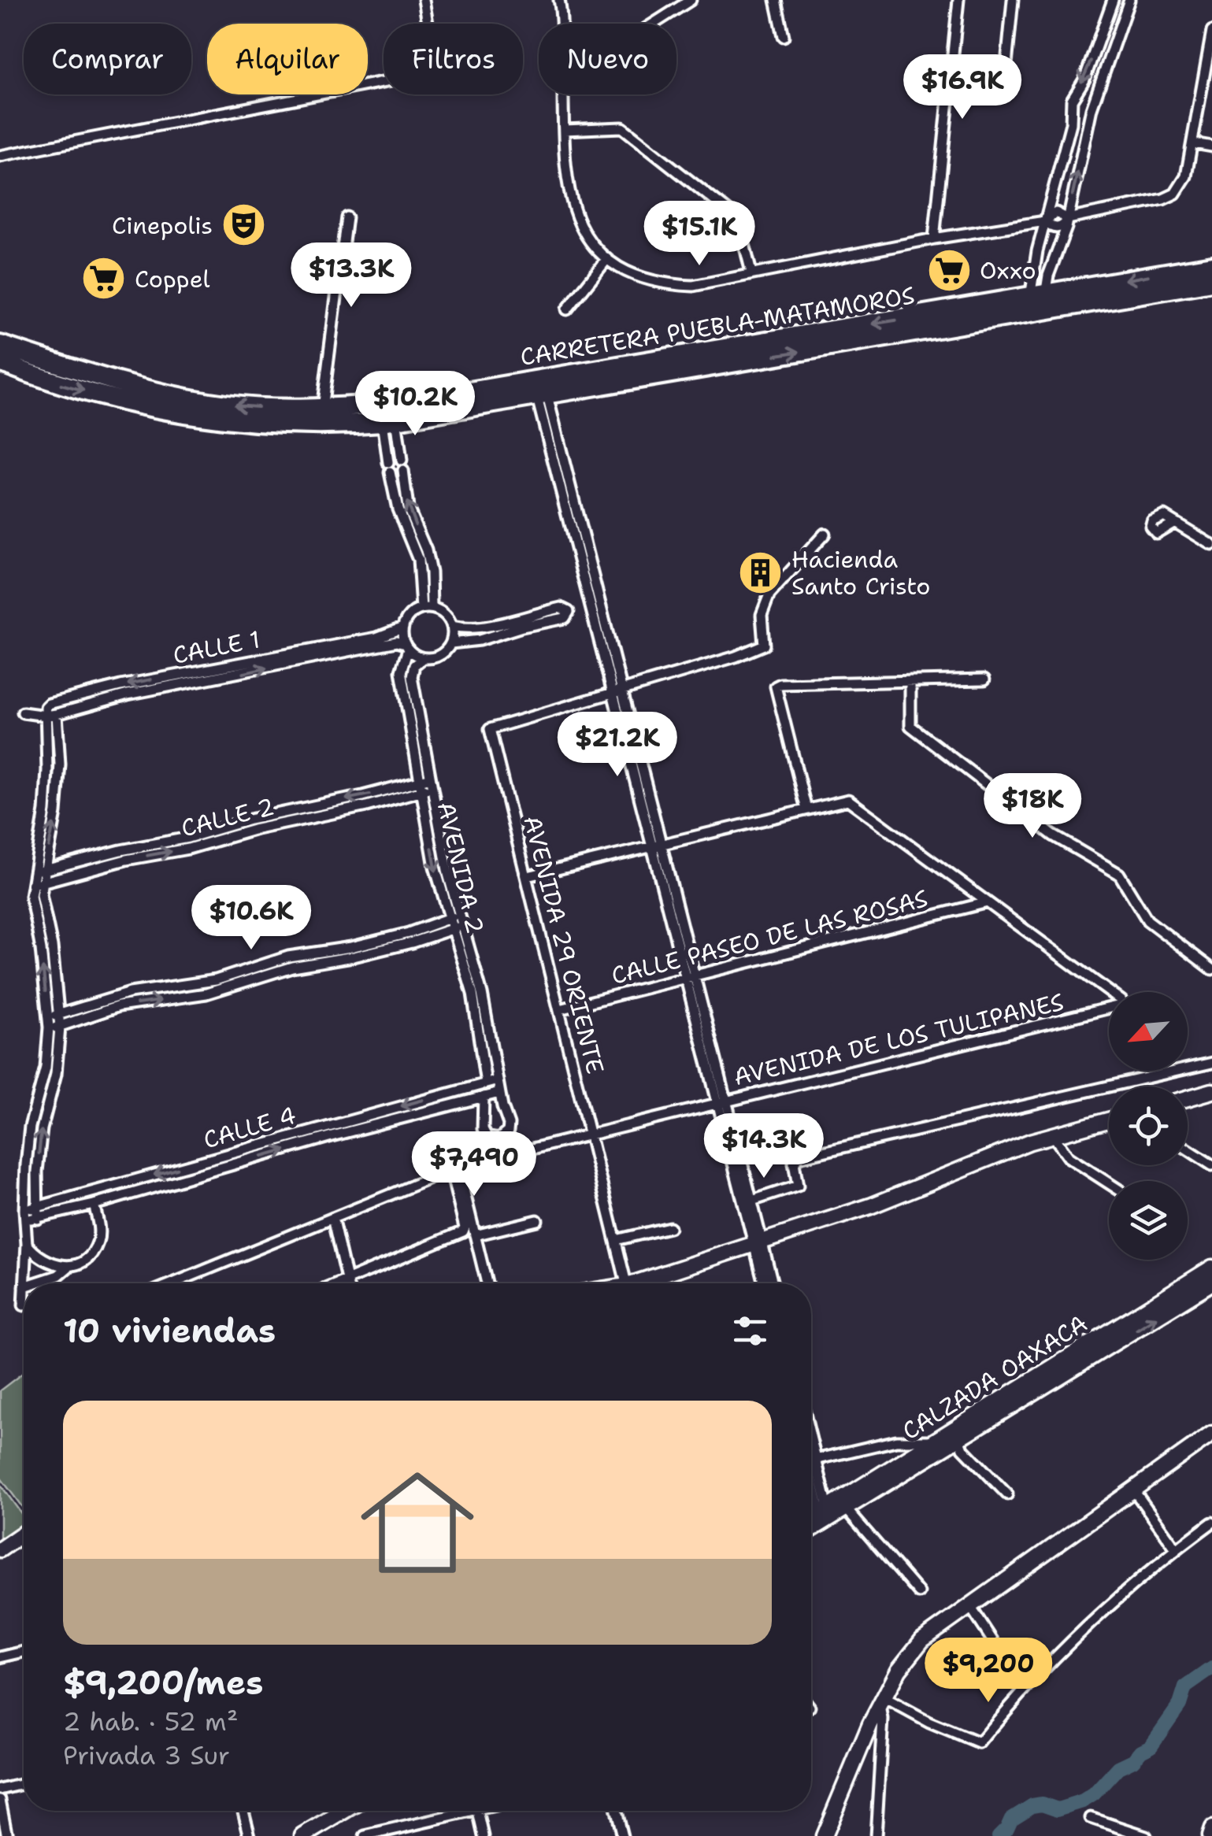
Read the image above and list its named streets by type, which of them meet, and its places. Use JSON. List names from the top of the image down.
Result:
{
  "streets": {
    "highway": ["CARRETERA PUEBLA-MATAMOROS"],
    "main road": ["CALZADA OAXACA"],
    "street": [
      "CALLE 1",
      "CALLE 2",
      "AVENIDA 2",
      "CALLE PASEO DE LAS ROSAS",
      "AVENIDA 29 ORIENTE",
      "AVENIDA DE LOS TULIPANES",
      "CALLE 4"
    ]
  },
  "crossings": [
    ["CALLE 1", "AVENIDA 2"],
    ["CALLE 2", "AVENIDA 2"],
    ["AVENIDA 2", "CALLE 4"],
    ["CALLE PASEO DE LAS ROSAS", "AVENIDA 29 ORIENTE"],
    ["AVENIDA 29 ORIENTE", "AVENIDA DE LOS TULIPANES"]
  ],
  "places": {
    "theatre": ["Cinepolis"],
    "supermarket": ["Oxxo", "Coppel"],
    "building": ["Hacienda Santo Cristo"]
  },
  "north": "bottom left",
  "page": {
    "chip": [
      "Comprar",
      "Alquilar",
      "Filtros",
      "Nuevo"
    ],
    "price": [
      "$16.9K",
      "$15.1K",
      "$13.3K",
      "$10.2K",
      "$21.2K",
      "$18K",
      "$10.6K",
      "$14.3K",
      "$7,490",
      "$9,200"
    ],
    "heading": "10 viviendas",
    "list": [
      {
        "name": "$9,200/mes",
        "note": "2 hab. · 52 m² · Privada 3 Sur"
      }
    ]
  }
}
